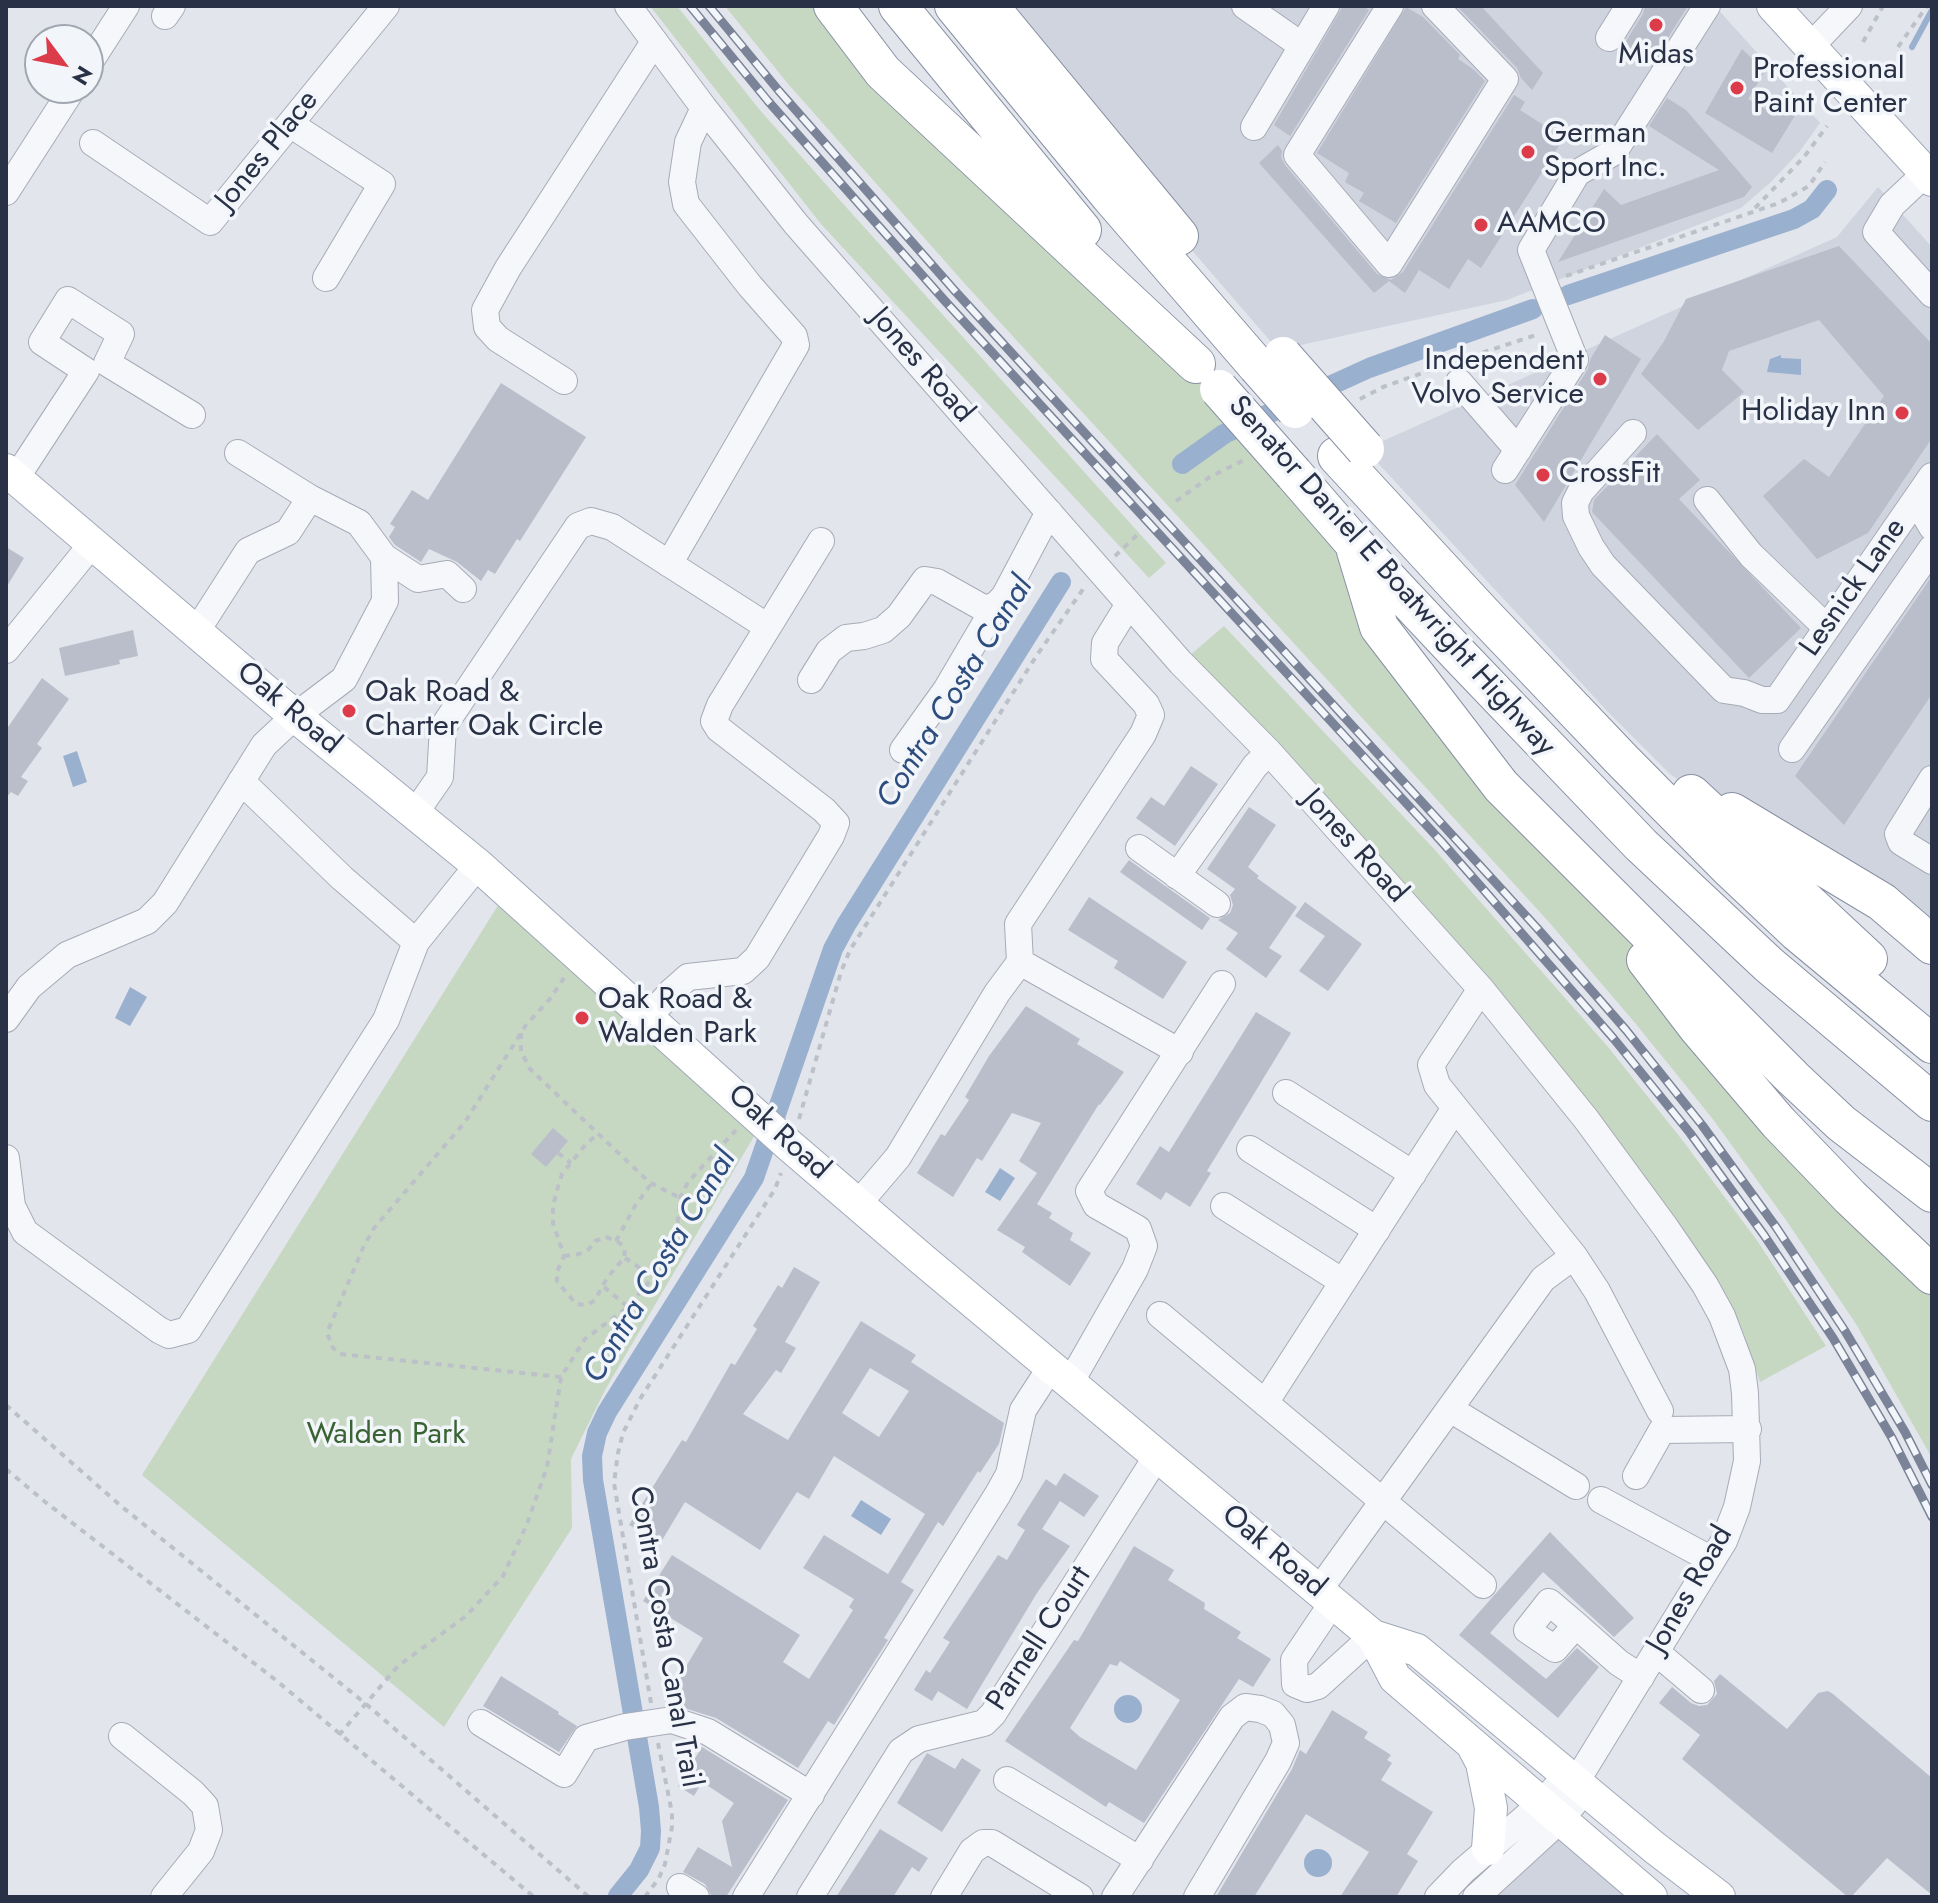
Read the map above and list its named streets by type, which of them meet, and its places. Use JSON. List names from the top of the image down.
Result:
{
  "streets": {
    "highway": ["Senator Daniel E Boatwright Highway"],
    "main road": ["Oak Road"],
    "street": [
      "Jones Place",
      "Jones Road",
      "Lesnick Lane",
      "Parnell Court"
    ],
    "path": ["Contra Costa Canal Trail"]
  },
  "crossings": [
    ["Jones Road", "Oak Road"],
    ["Oak Road", "Parnell Court"]
  ],
  "water": ["Contra Costa Canal"],
  "parks": ["Walden Park"],
  "places": [
    "Midas",
    "Professional Paint Center",
    "German Sport Inc.",
    "AAMCO",
    "Independent Volvo Service",
    "Holiday Inn",
    "CrossFit",
    "Oak Road & Charter Oak Circle",
    "Oak Road & Walden Park"
  ],
  "north": "bottom right"
}
